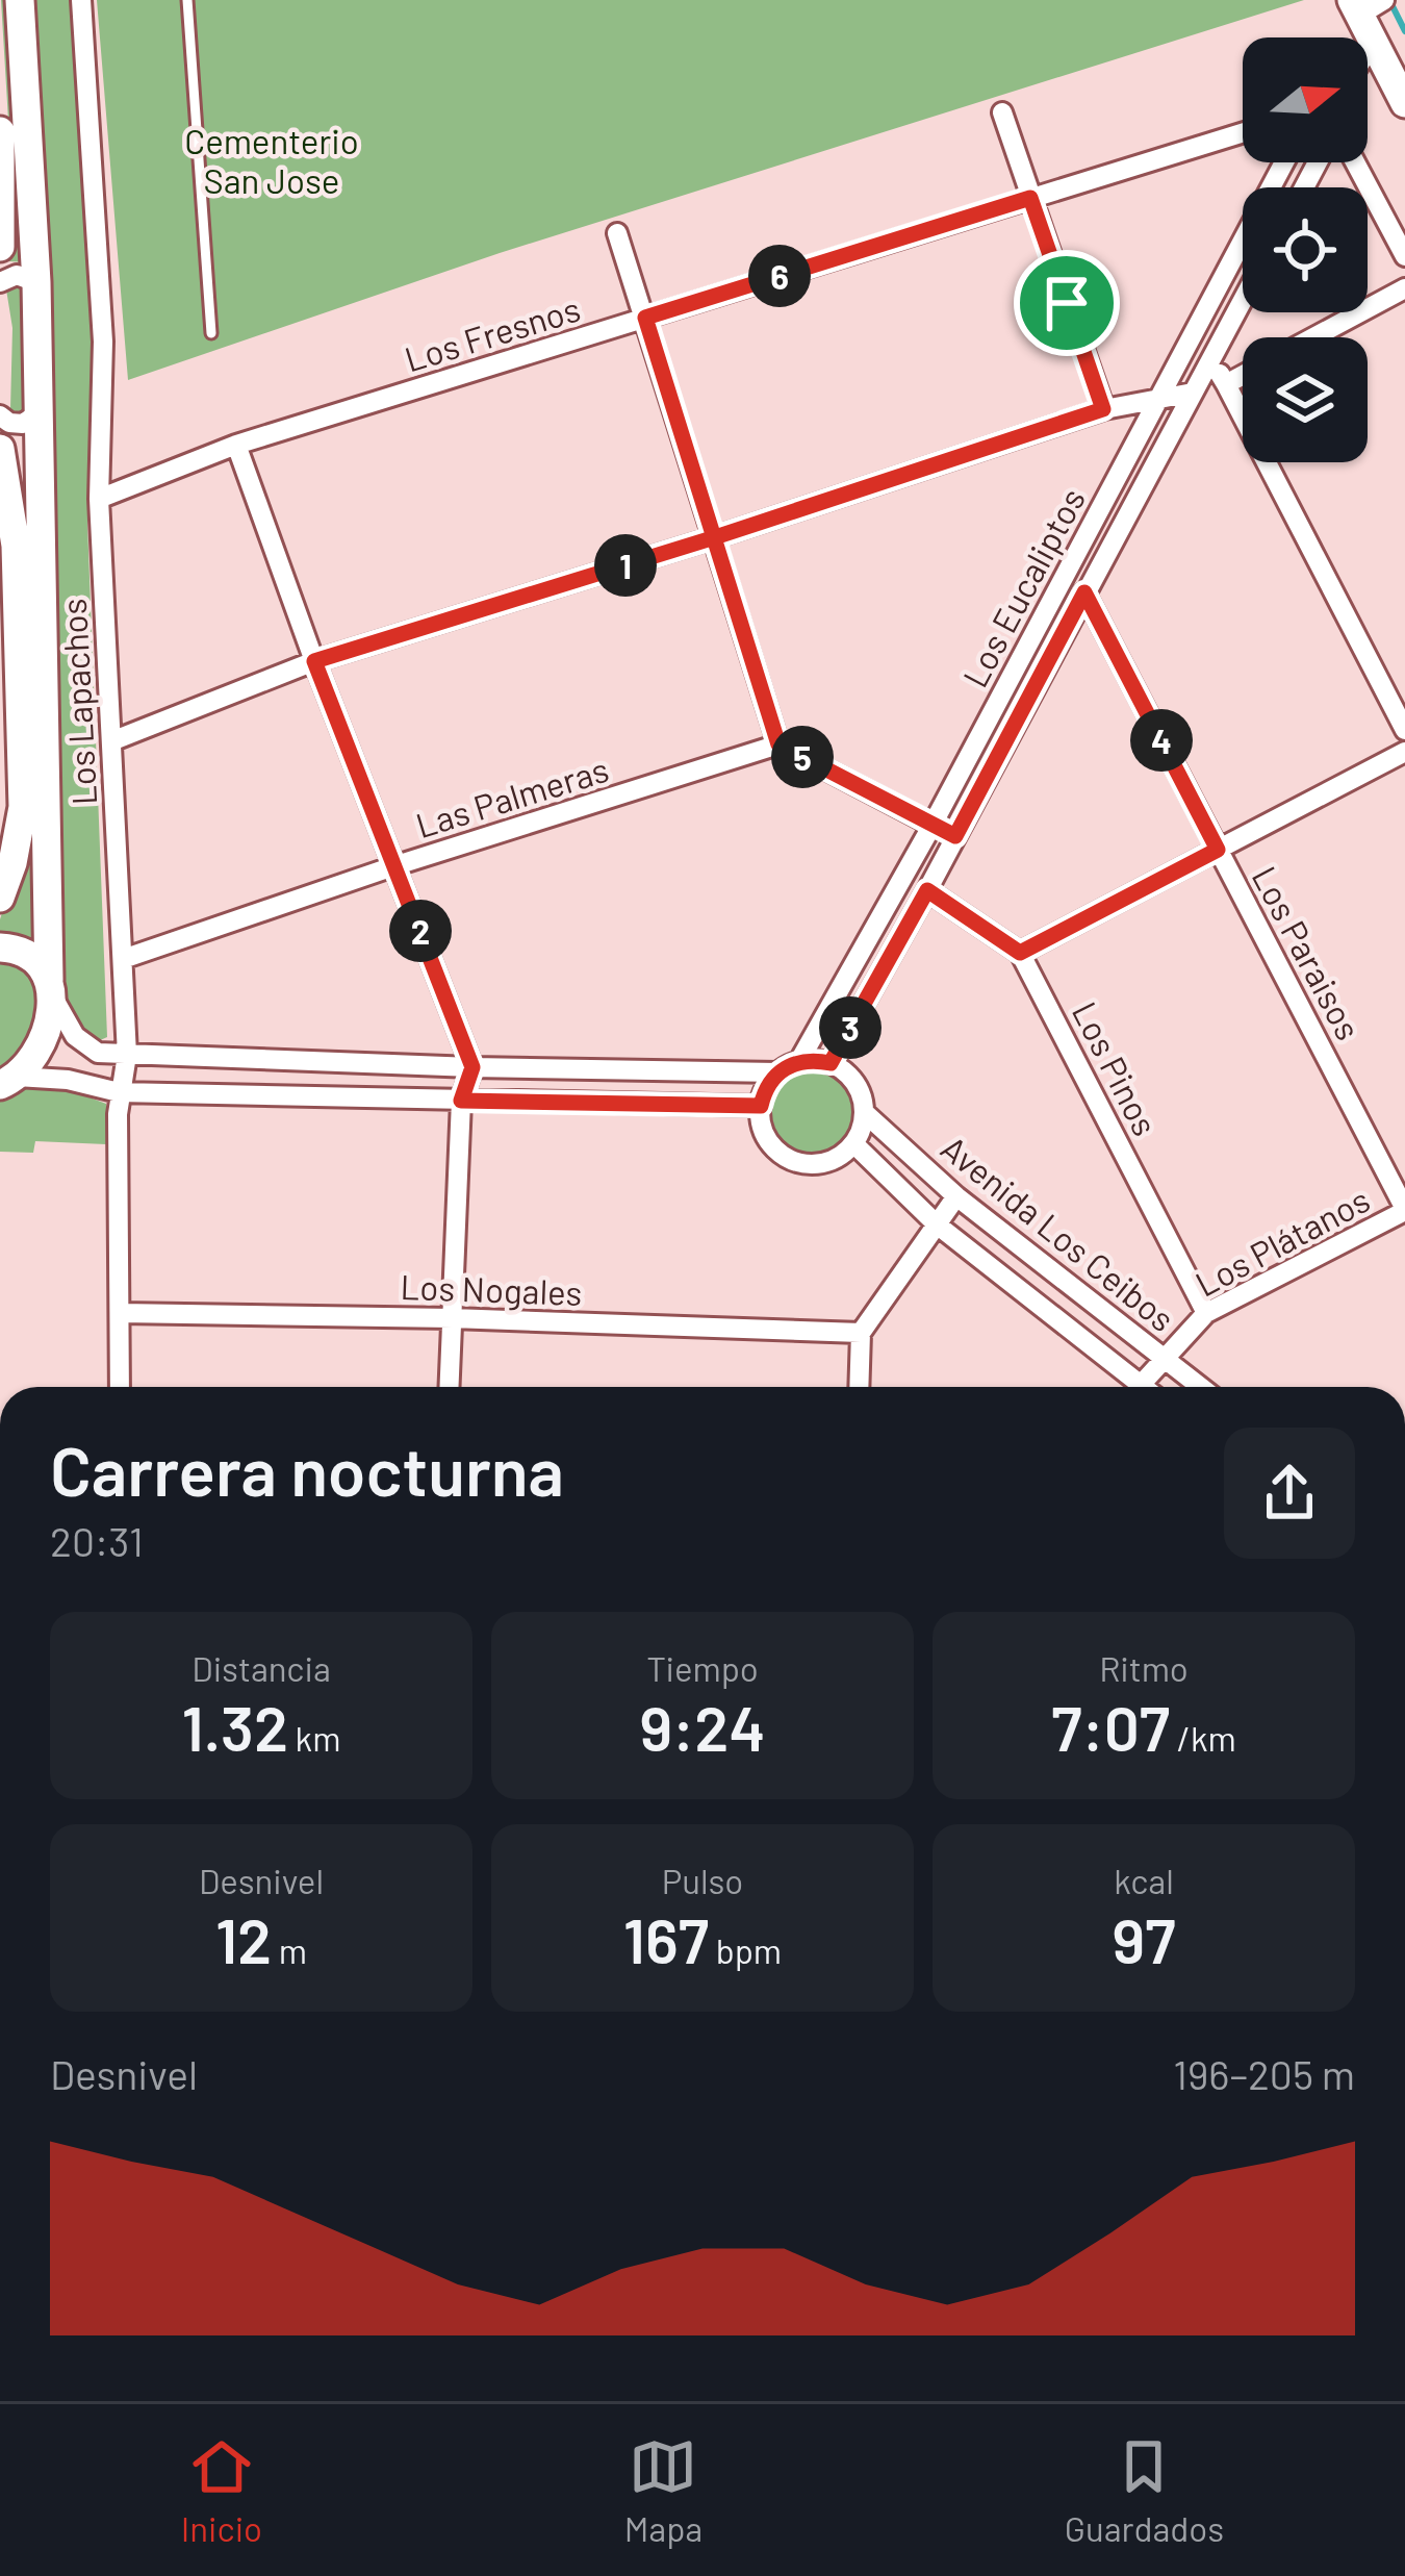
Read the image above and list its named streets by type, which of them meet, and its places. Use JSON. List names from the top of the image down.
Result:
{
  "streets": {
    "street": [
      "Los Fresnos",
      "Los Eucaliptos",
      "Los Lapachos",
      "Las Palmeras",
      "Los Paraisos",
      "Los Pinos",
      "Avenida Los Ceibos",
      "Los Plátanos",
      "Los Nogales"
    ]
  },
  "crossings": [
    ["Los Fresnos", "Los Lapachos"],
    ["Los Eucaliptos", "Los Paraisos"],
    ["Los Eucaliptos", "Los Pinos"],
    ["Los Eucaliptos", "Avenida Los Ceibos"],
    ["Los Lapachos", "Las Palmeras"],
    ["Los Lapachos", "Los Nogales"],
    ["Los Paraisos", "Los Plátanos"],
    ["Los Pinos", "Los Plátanos"],
    ["Avenida Los Ceibos", "Los Plátanos"]
  ],
  "parks": ["Cementerio San Jose"],
  "north": "right",
  "page": {
    "pins": [
      "6",
      "1",
      "4",
      "5",
      "2",
      "3"
    ],
    "heading": ["Carrera nocturna", "20:31"],
    "stats": [
      ["Distancia", "1.32 km"],
      ["Tiempo", "9:24"],
      ["Ritmo", "7:07 /km"],
      ["Desnivel", "12 m"],
      ["Pulso", "167 bpm"],
      ["kcal", "97"]
    ],
    "chart": ["Desnivel", "196–205 m"],
    "tabs": ["Inicio", "Mapa", "Guardados"]
  }
}
